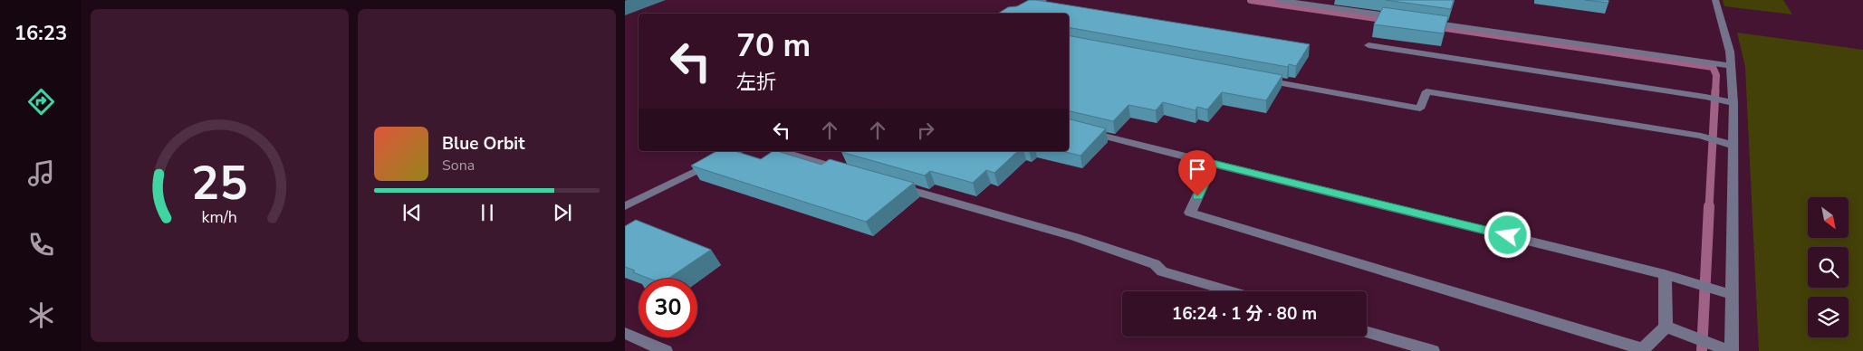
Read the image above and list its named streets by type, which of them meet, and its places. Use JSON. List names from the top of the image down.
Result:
{
  "north": "bottom right",
  "page": {
    "tabs": "16:23",
    "turn": ["70 m", "左折"],
    "song": ["Blue Orbit", "Sona"],
    "limit": "30",
    "trip": "16:24 · 1 分 · 80 m",
    "gauge": ["25", "km/h"]
  }
}
